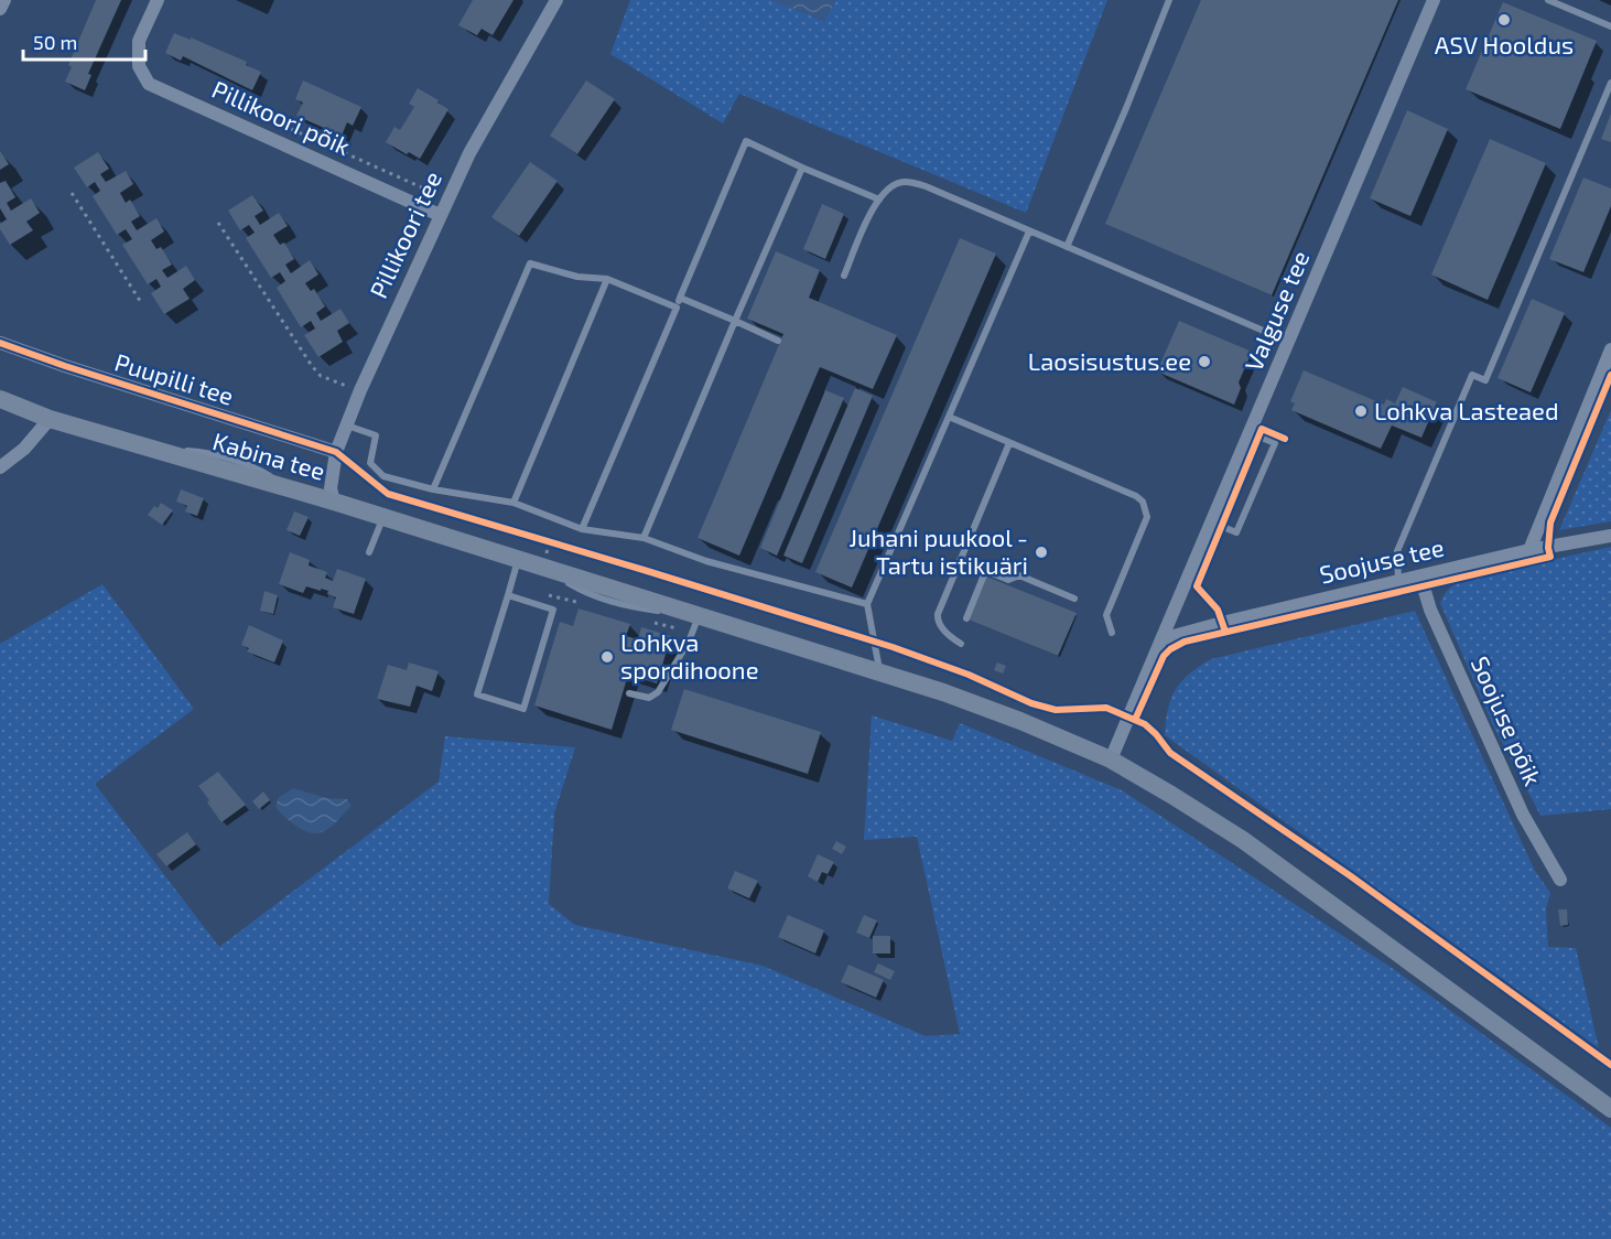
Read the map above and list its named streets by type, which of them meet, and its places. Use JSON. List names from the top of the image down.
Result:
{
  "streets": {
    "street": [
      "Pillikoori põik",
      "Pillikoori tee",
      "Valguse tee",
      "Puupilli tee",
      "Kabina tee",
      "Soojuse tee",
      "Soojuse põik"
    ]
  },
  "crossings": [
    ["Pillikoori põik", "Pillikoori tee"],
    ["Pillikoori tee", "Puupilli tee"],
    ["Pillikoori tee", "Kabina tee"],
    ["Valguse tee", "Soojuse tee"],
    ["Soojuse tee", "Soojuse põik"]
  ],
  "places": [
    "ASV Hooldus",
    "Laosisustus.ee",
    "Lohkva Lasteaed",
    "Juhani puukool - Tartu istikuäri",
    "Lohkva spordihoone"
  ],
  "scale_bar": "50 m"
}
